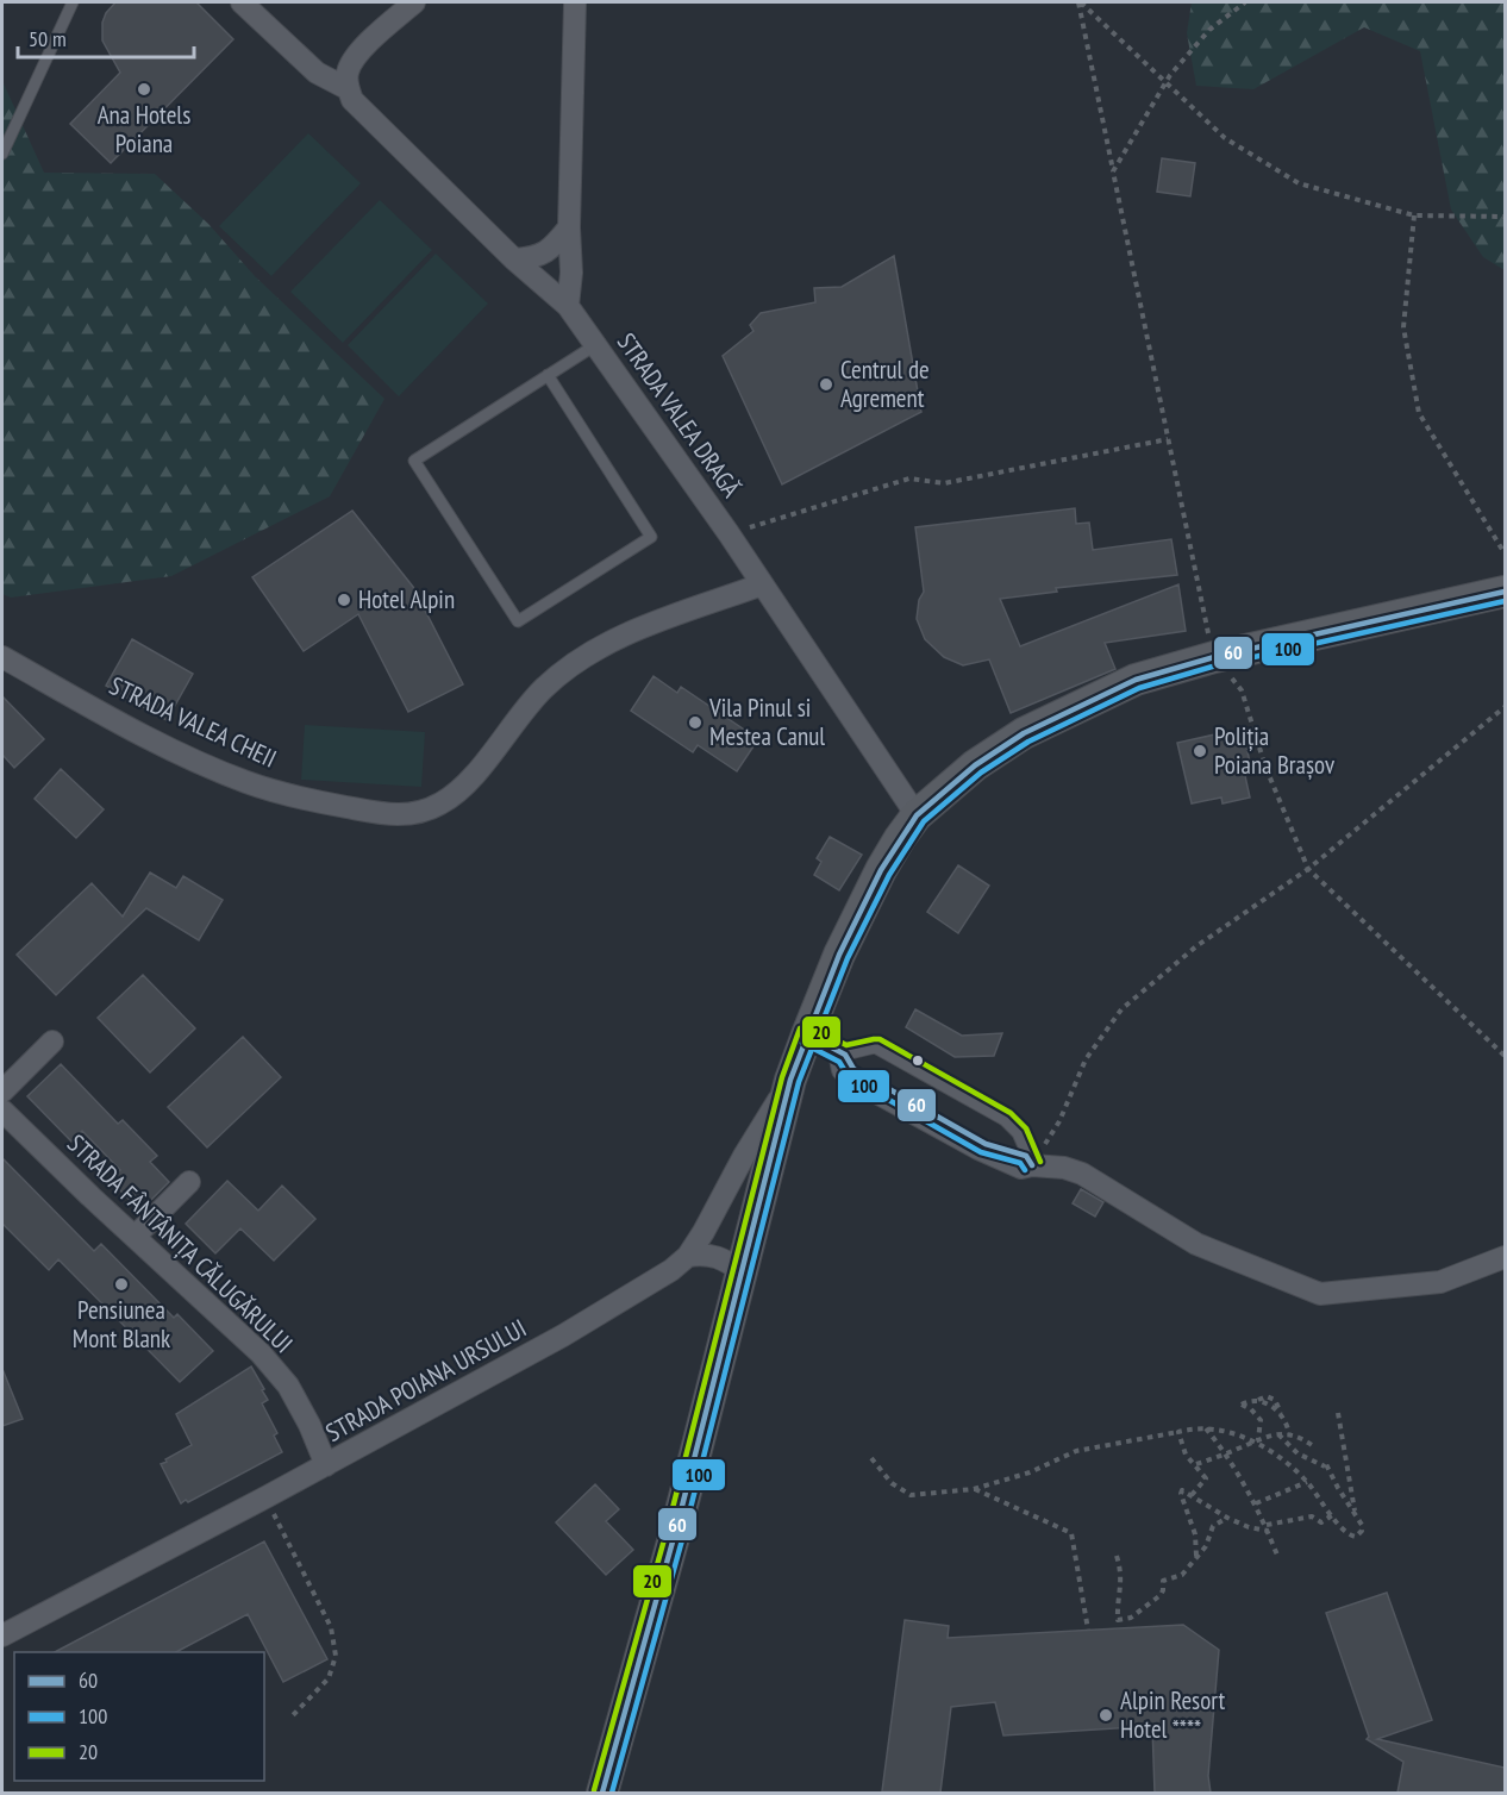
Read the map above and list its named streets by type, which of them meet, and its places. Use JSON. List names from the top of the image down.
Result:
{
  "streets": {
    "street": [
      "STRADA VALEA DRAGĂ",
      "STRADA VALEA CHEII",
      "STRADA FÂNTÂNIȚA CĂLUGĂRULUI",
      "STRADA POIANA URSULUI"
    ]
  },
  "crossings": [
    ["STRADA VALEA DRAGĂ", "STRADA VALEA CHEII"],
    ["STRADA FÂNTÂNIȚA CĂLUGĂRULUI", "STRADA POIANA URSULUI"]
  ],
  "places": [
    "Ana Hotels Poiana",
    "Centrul de Agrement",
    "Hotel Alpin",
    "Vila Pinul si Mestea Canul",
    "Poliția Poiana Brașov",
    "Pensiunea Mont Blank",
    "Alpin Resort Hotel ****"
  ],
  "lines": ["transit line 60", "transit line 100", "transit line 20"],
  "legend": ["60", "100", "20"],
  "scale_bar": "50 m"
}
